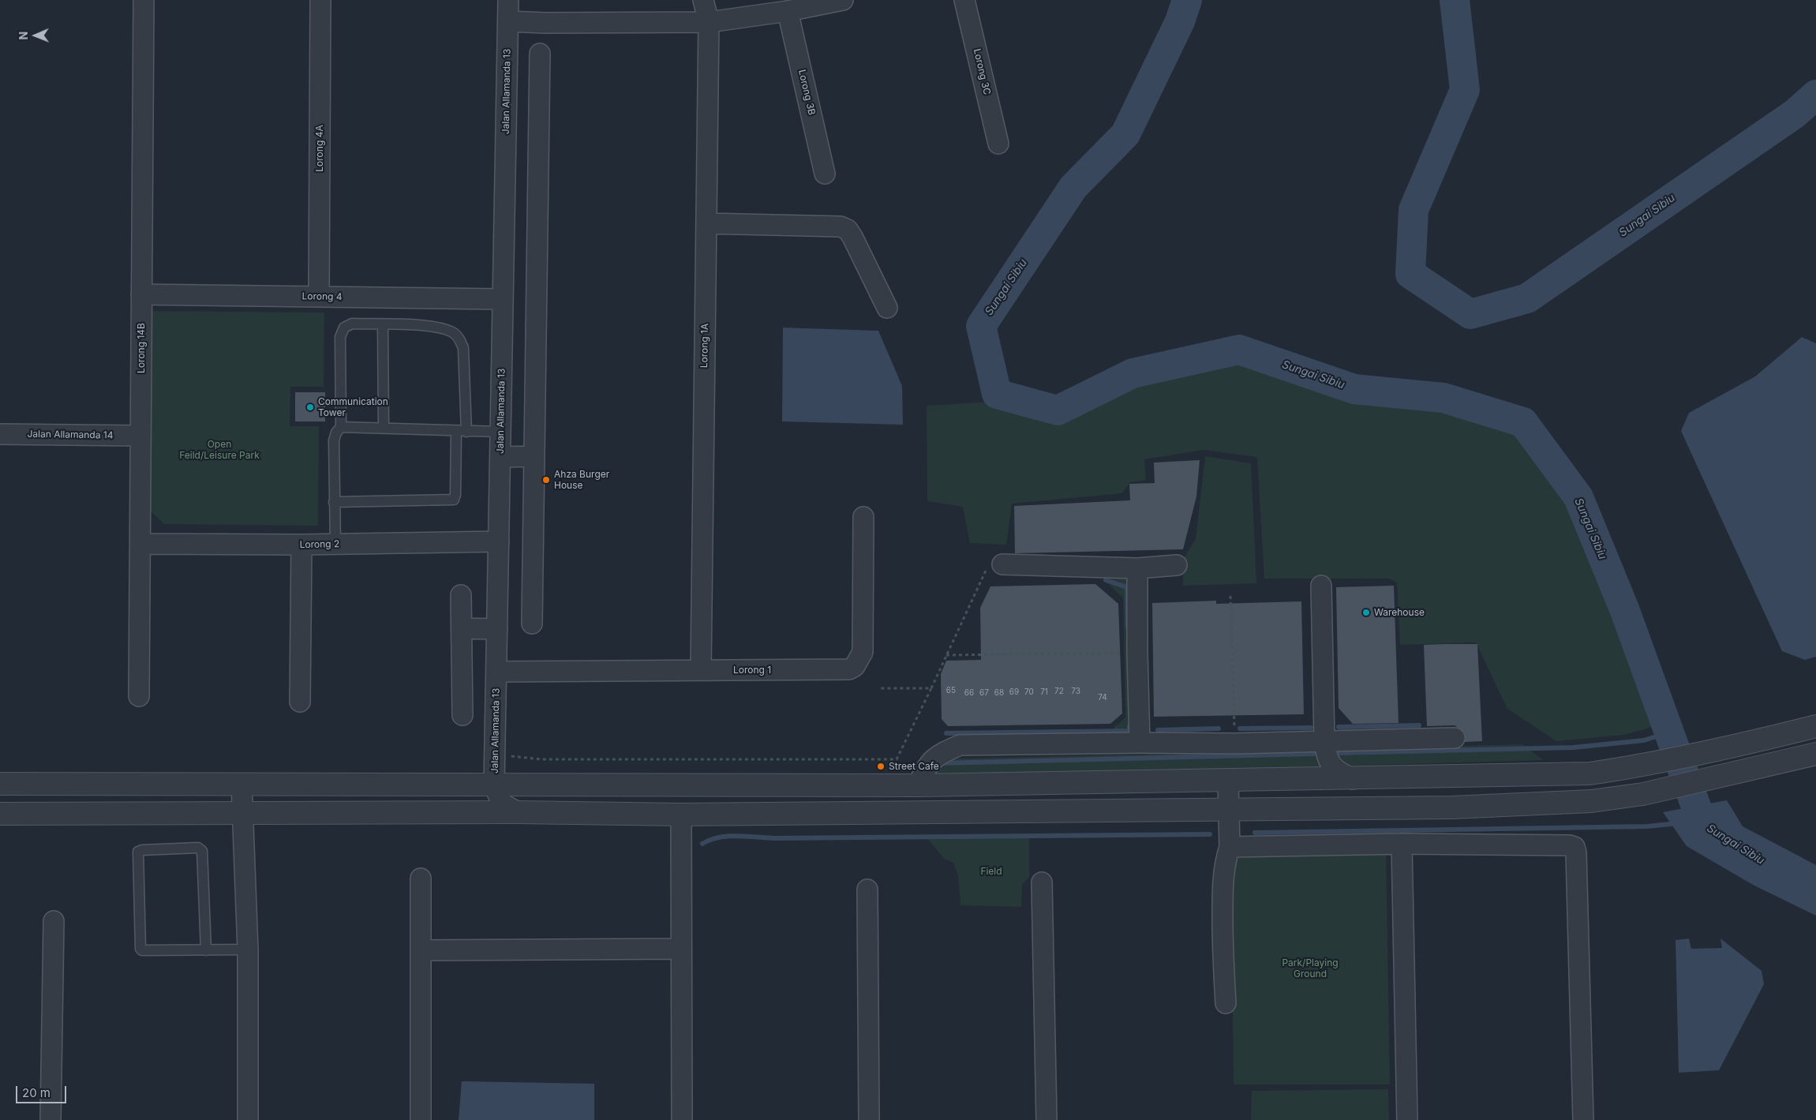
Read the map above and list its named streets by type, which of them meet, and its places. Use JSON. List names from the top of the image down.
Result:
{
  "streets": {
    "street": [
      "Lorong 3C",
      "Jalan Allamanda 13",
      "Lorong 3B",
      "Lorong 4A",
      "Lorong 4",
      "Lorong 1A",
      "Lorong 14B",
      "Jalan Allamanda 14",
      "Lorong 2",
      "Lorong 1"
    ]
  },
  "crossings": [
    ["Jalan Allamanda 13", "Lorong 4"],
    ["Jalan Allamanda 13", "Lorong 2"],
    ["Jalan Allamanda 13", "Lorong 1"],
    ["Lorong 4A", "Lorong 4"],
    ["Lorong 4", "Lorong 14B"],
    ["Lorong 1A", "Lorong 1"],
    ["Lorong 14B", "Jalan Allamanda 14"],
    ["Lorong 14B", "Lorong 2"]
  ],
  "water": ["Sungai Sibiu"],
  "parks": ["Open Feild/Leisure Park", "Field", "Park/Playing Ground"],
  "places": [
    "Communication Tower",
    "Ahza Burger House",
    "Warehouse",
    "Street Cafe"
  ],
  "house_numbers": [
    "65",
    "72",
    "73",
    "69",
    "70",
    "71",
    "66",
    "67",
    "68",
    "74"
  ],
  "scale_bar": "20 m",
  "north": "left"
}
